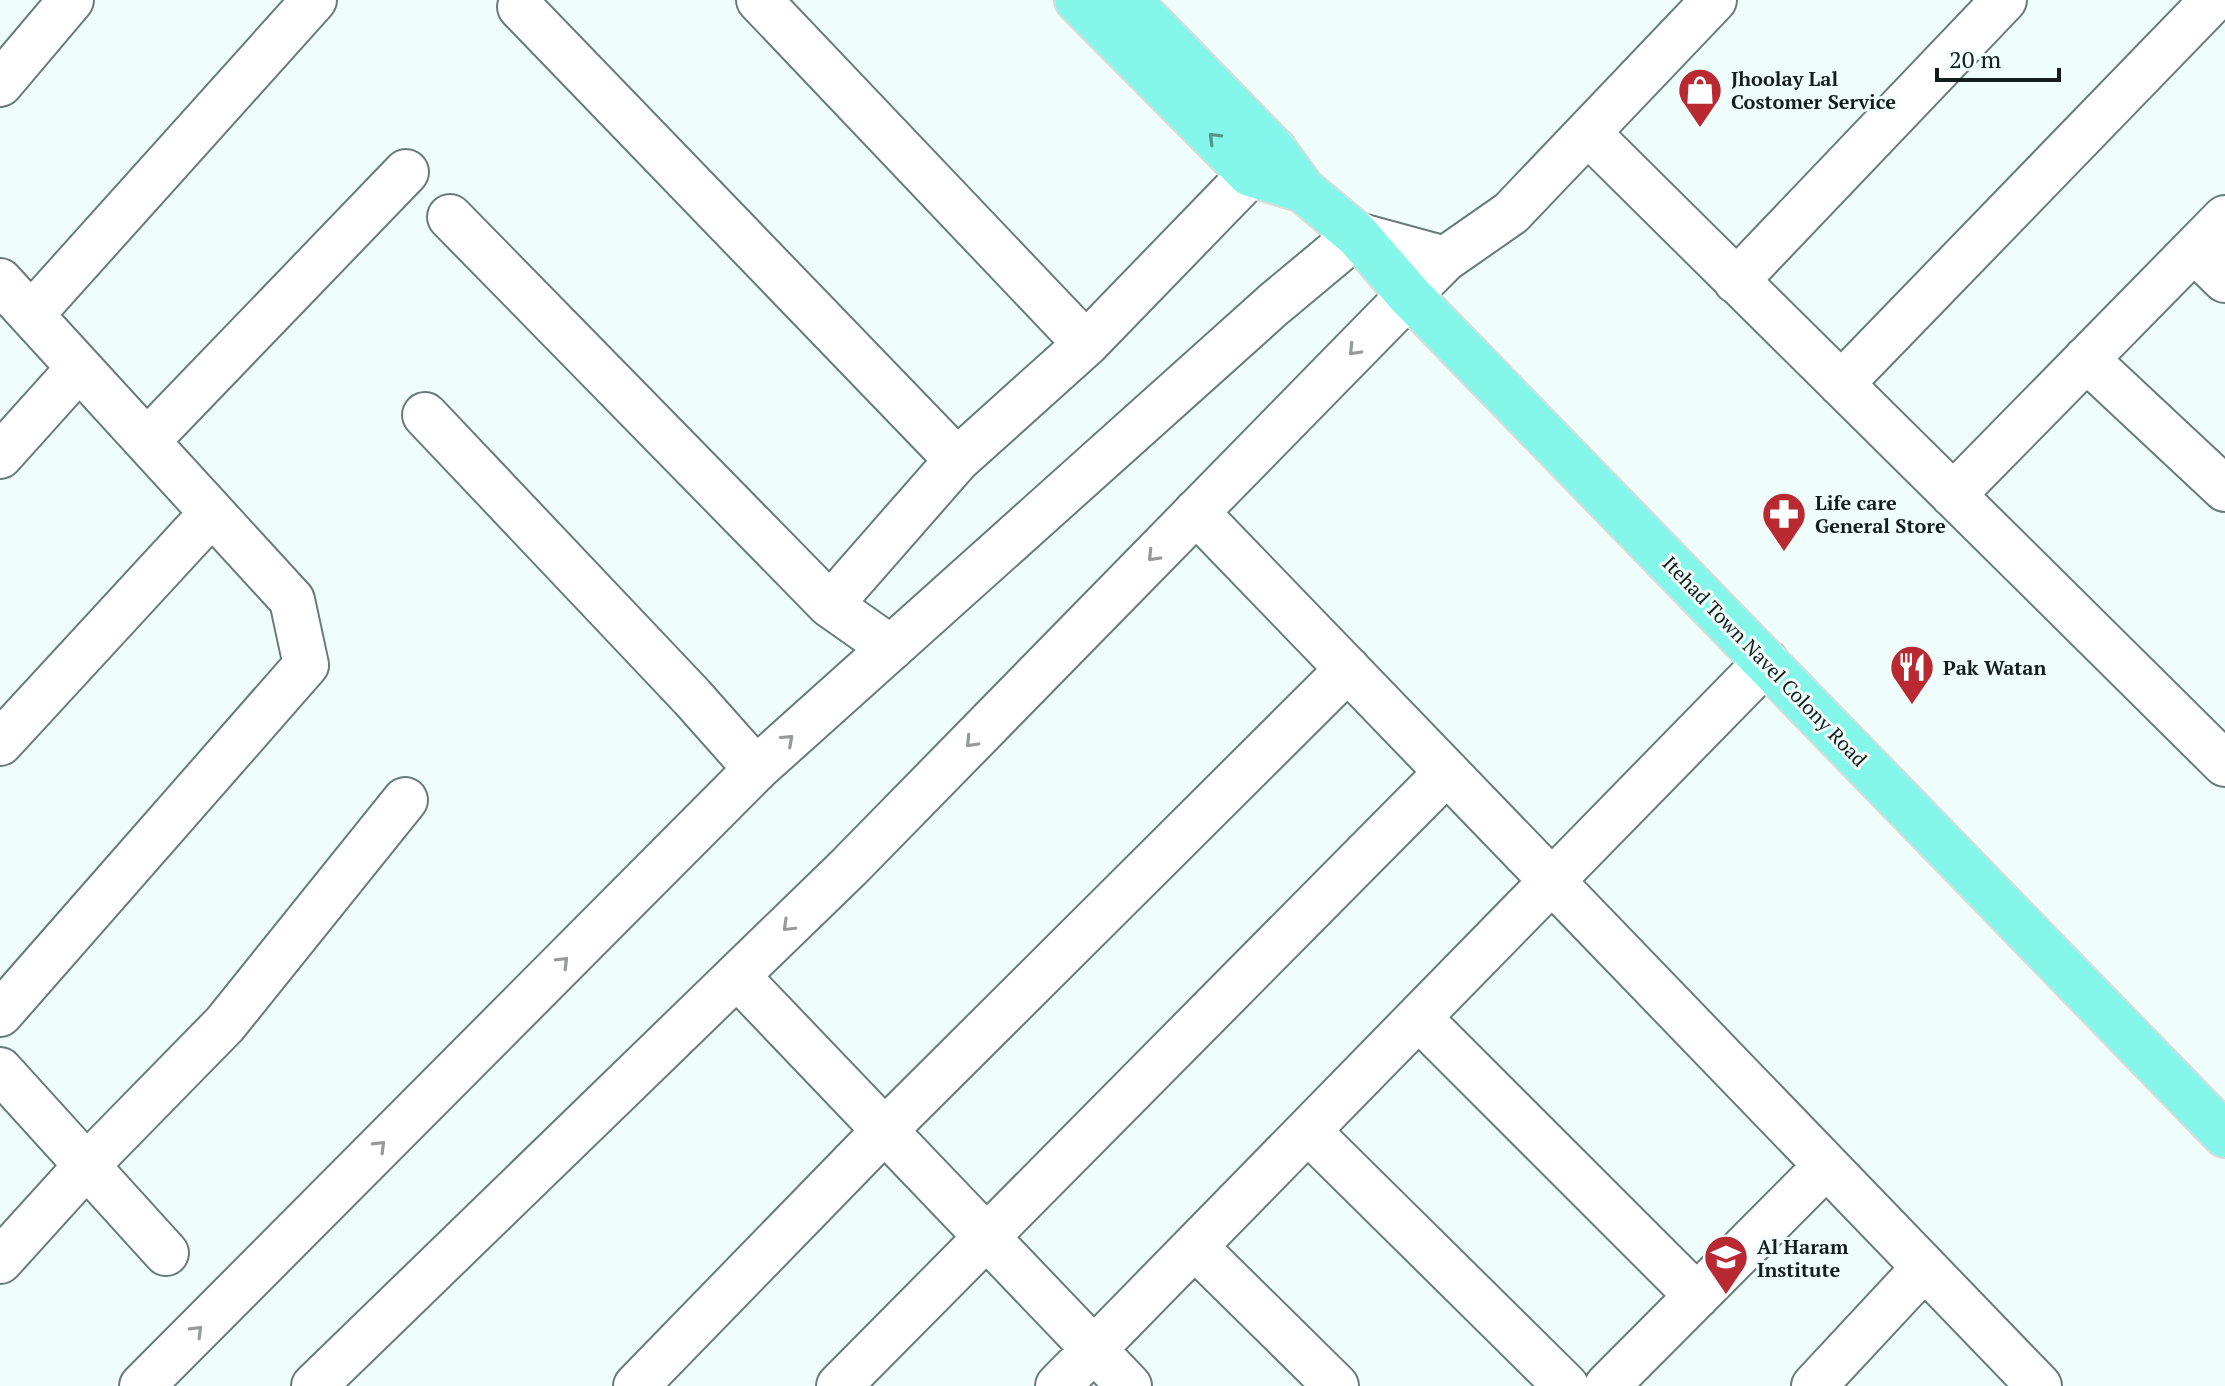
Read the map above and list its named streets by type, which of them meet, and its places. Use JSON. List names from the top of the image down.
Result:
{
  "streets": {
    "main road": ["Itehad Town Navel Colony Road"]
  },
  "places": {
    "shop": ["Jhoolay Lal Costomer Service"],
    "pharmacy": ["Life care General Store"],
    "restaurant": ["Pak Watan"],
    "school or university": ["Al Haram Institute"]
  },
  "scale_bar": "20 m"
}
